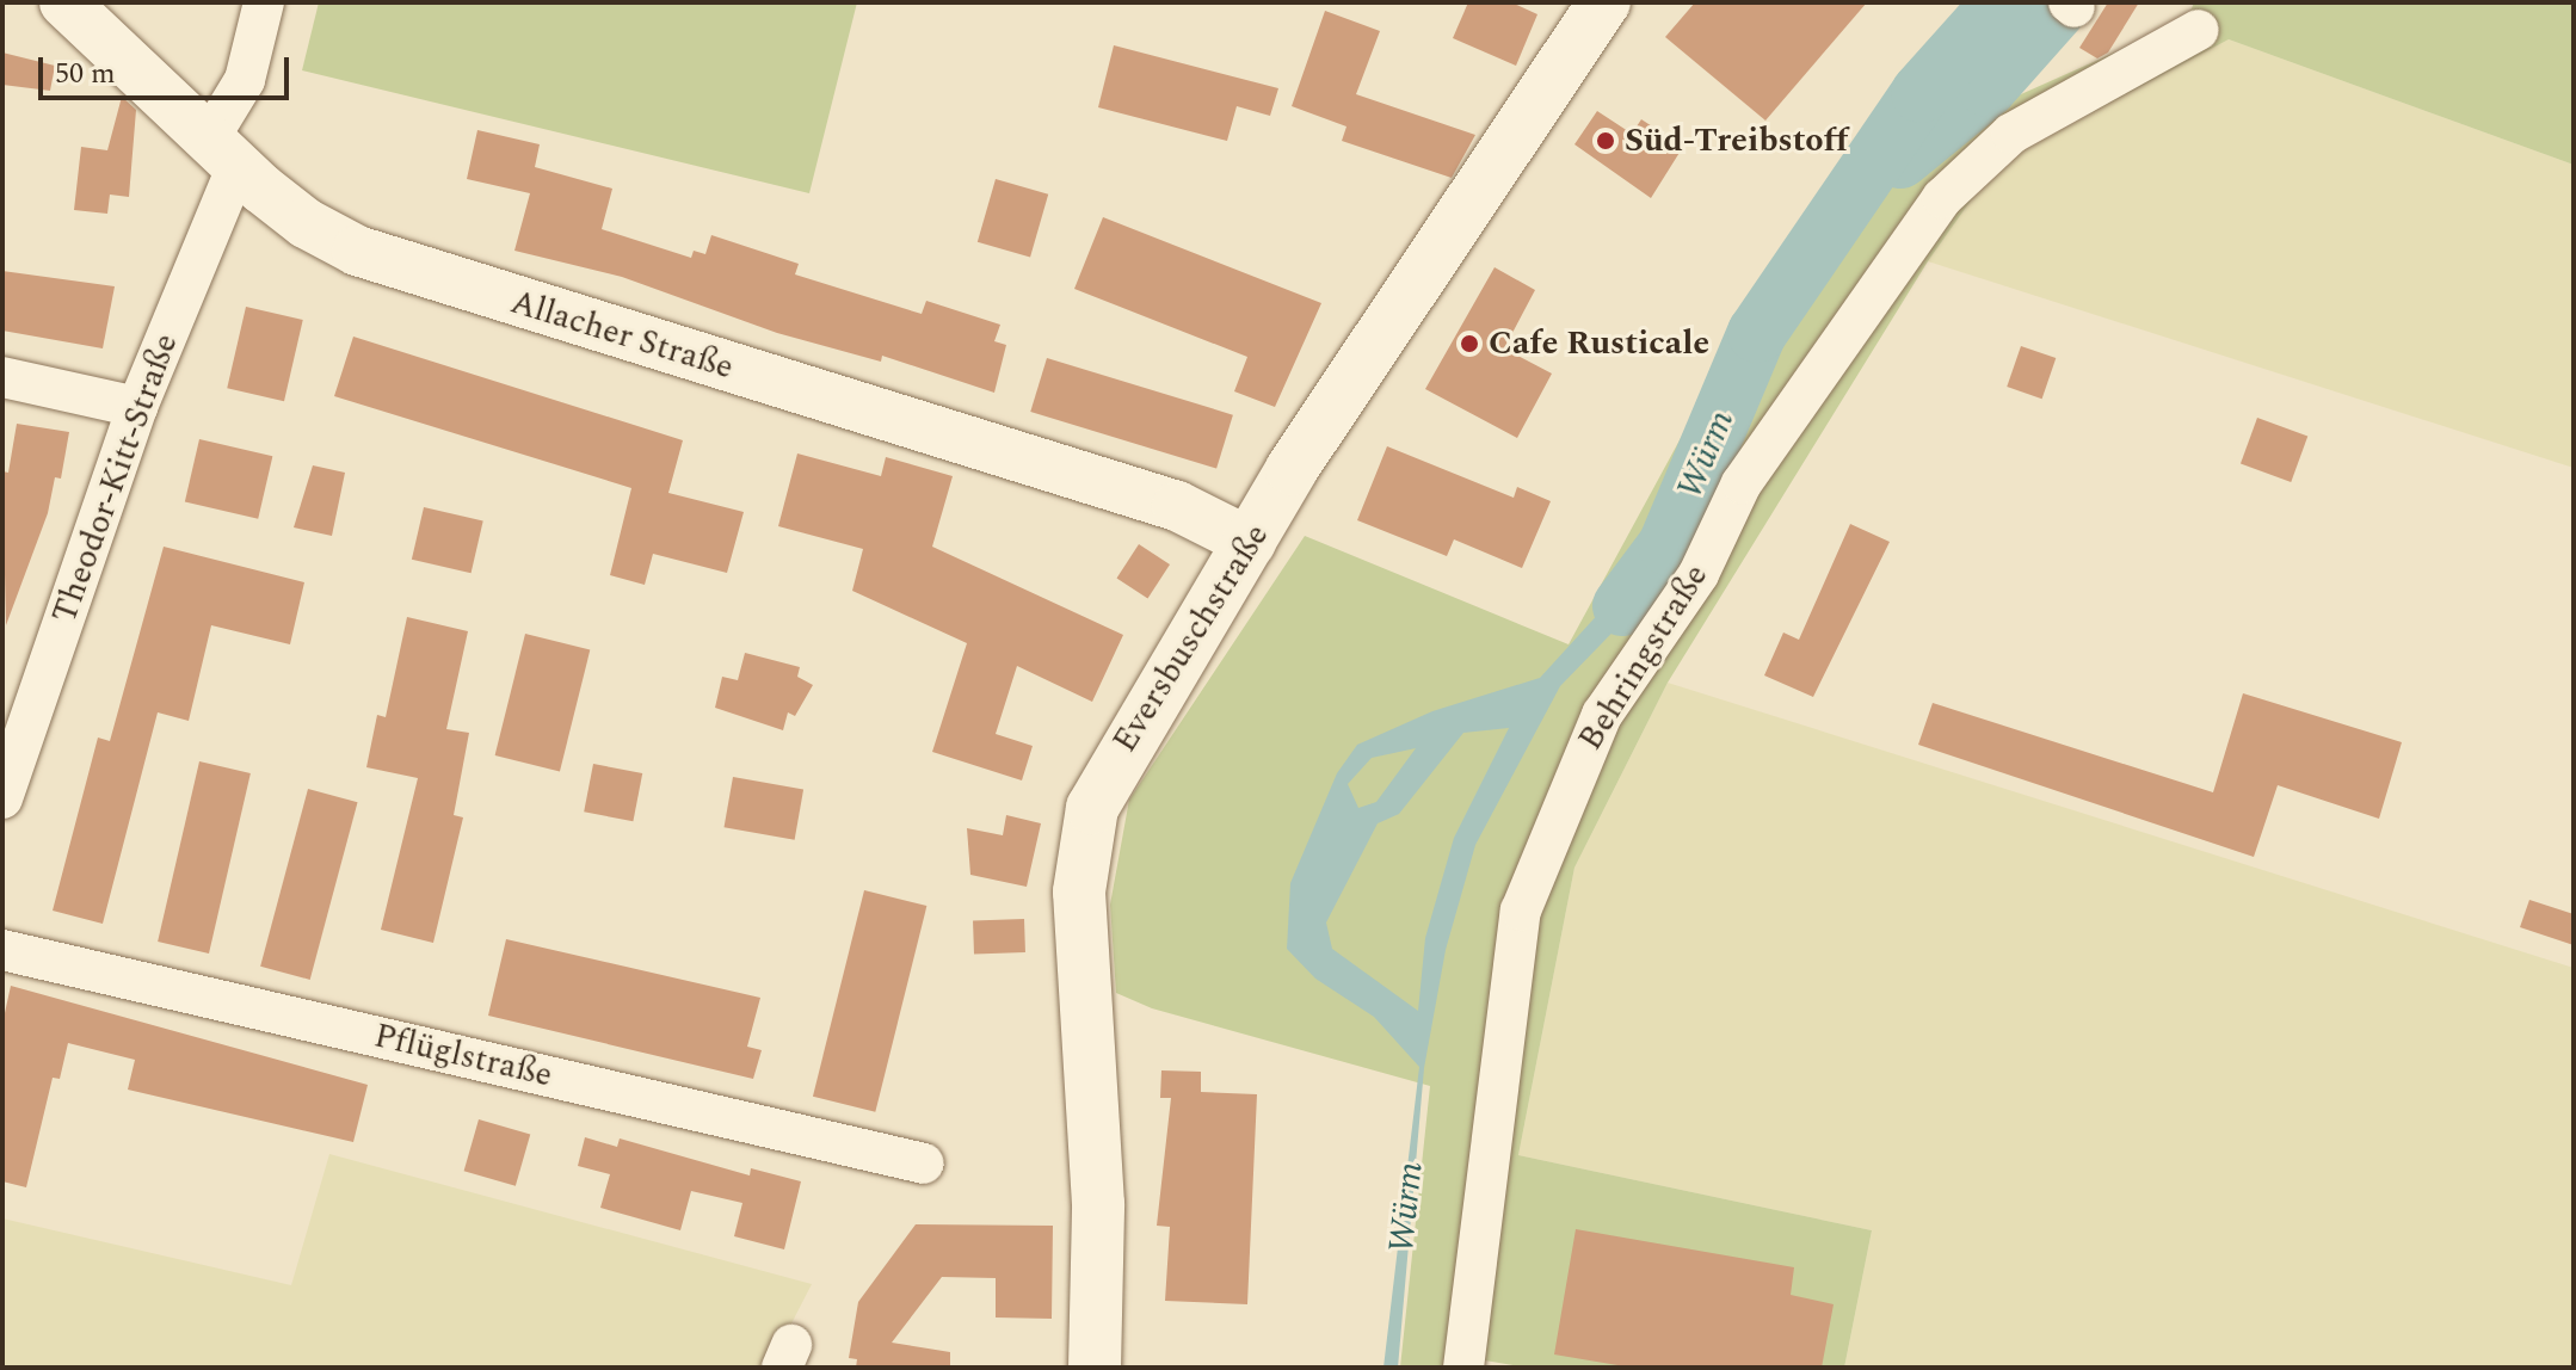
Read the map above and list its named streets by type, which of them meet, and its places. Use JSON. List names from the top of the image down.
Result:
{
  "streets": {
    "main road": ["Eversbuschstraße"],
    "street": [
      "Allacher Straße",
      "Theodor-Kitt-Straße",
      "Behringstraße",
      "Pflüglstraße"
    ]
  },
  "crossings": [
    ["Allacher Straße", "Theodor-Kitt-Straße"],
    ["Allacher Straße", "Eversbuschstraße"]
  ],
  "water": ["Würm"],
  "places": ["Süd-Treibstoff", "Cafe Rusticale"],
  "scale_bar": "50 m"
}
